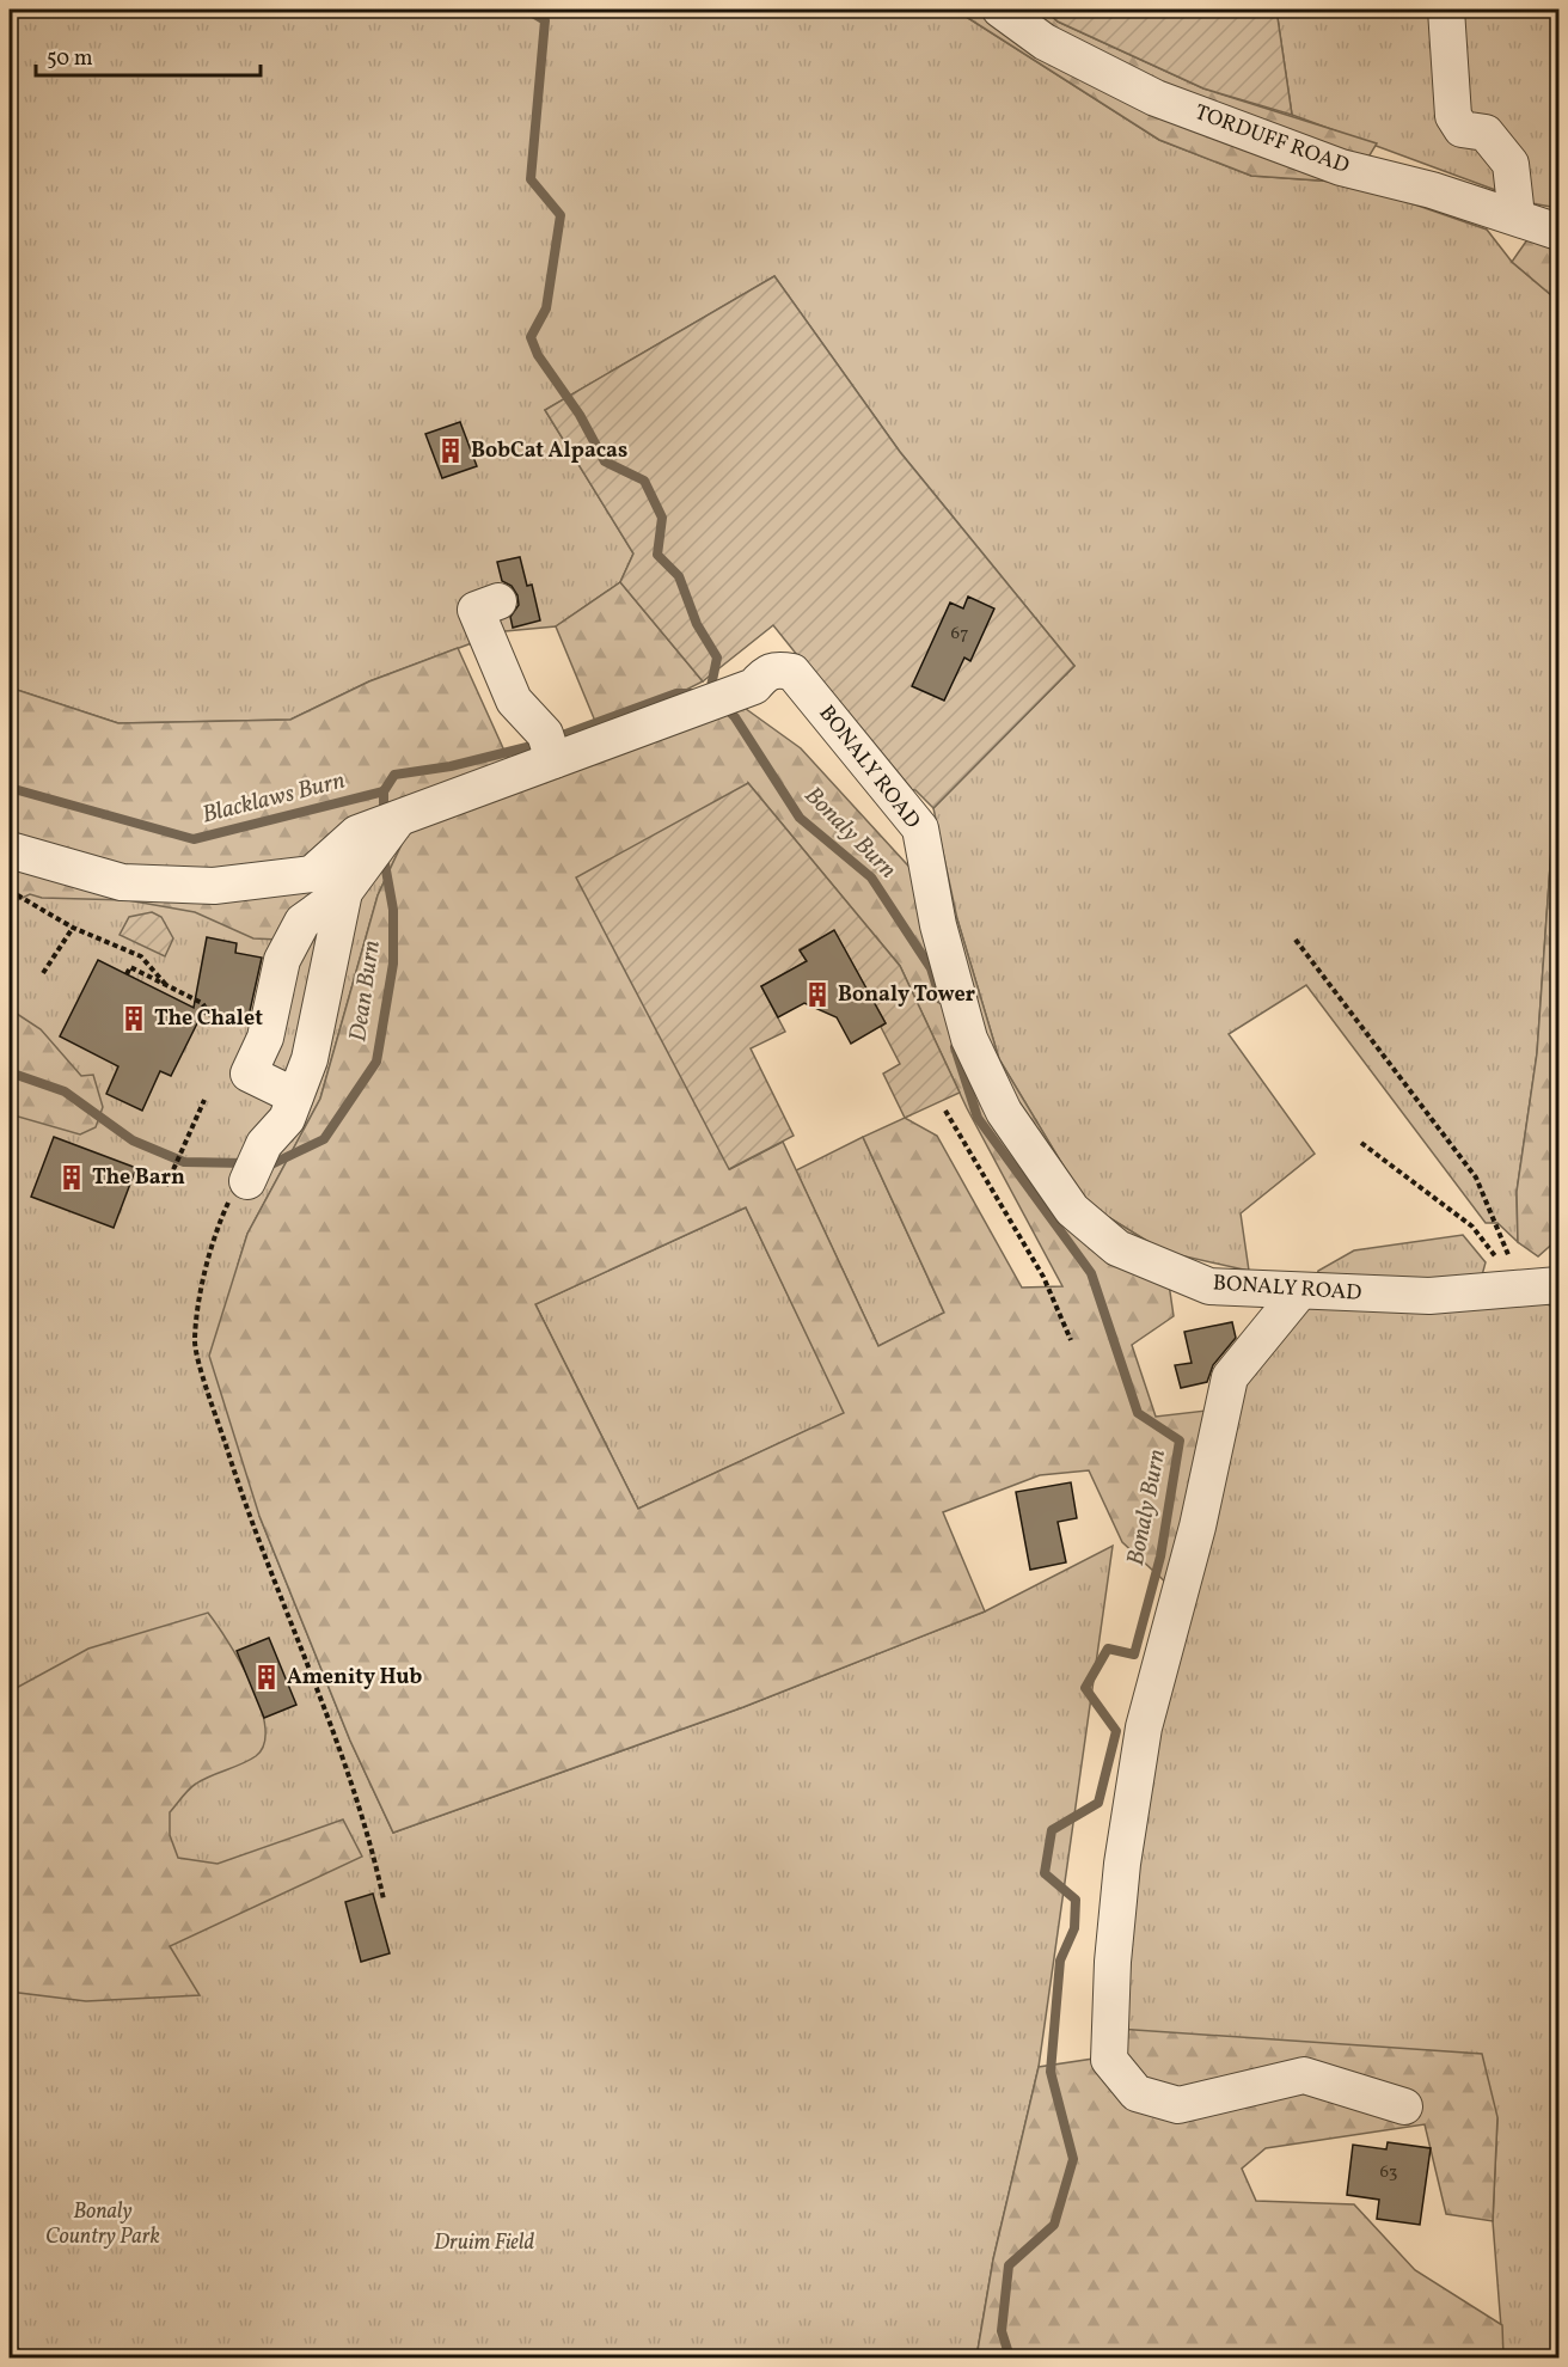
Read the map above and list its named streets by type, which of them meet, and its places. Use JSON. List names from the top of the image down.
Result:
{
  "streets": {
    "street": ["TORDUFF ROAD", "BONALY ROAD"]
  },
  "water": ["Blacklaws Burn", "Bonaly Burn", "Dean Burn"],
  "parks": ["Bonaly Country Park", "Druim Field"],
  "places": {
    "building": [
      "BobCat Alpacas",
      "Bonaly Tower",
      "The Chalet",
      "The Barn",
      "Amenity Hub"
    ]
  },
  "house_numbers": ["67", "63"],
  "scale_bar": "50 m"
}
